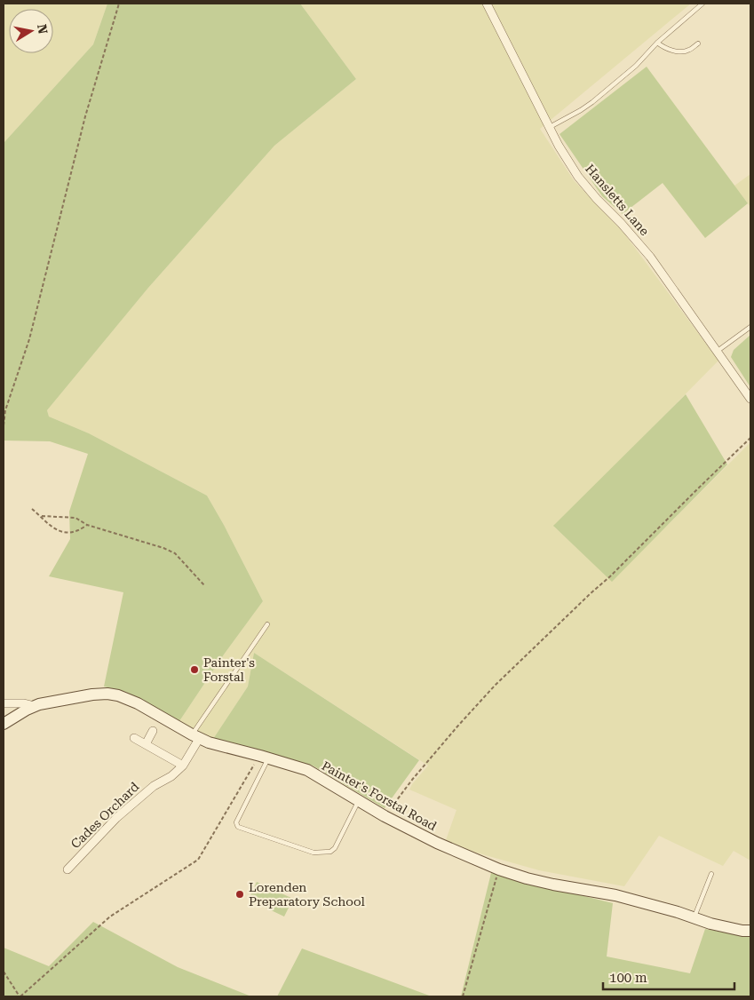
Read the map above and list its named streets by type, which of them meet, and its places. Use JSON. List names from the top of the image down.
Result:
{
  "streets": {
    "street": ["Hansletts Lane", "Painter's Forstal Road", "Cades Orchard"]
  },
  "crossings": [
    ["Painter's Forstal Road", "Cades Orchard"]
  ],
  "places": ["Painter's Forstal", "Lorenden Preparatory School"],
  "scale_bar": "100 m",
  "north": "right"
}
